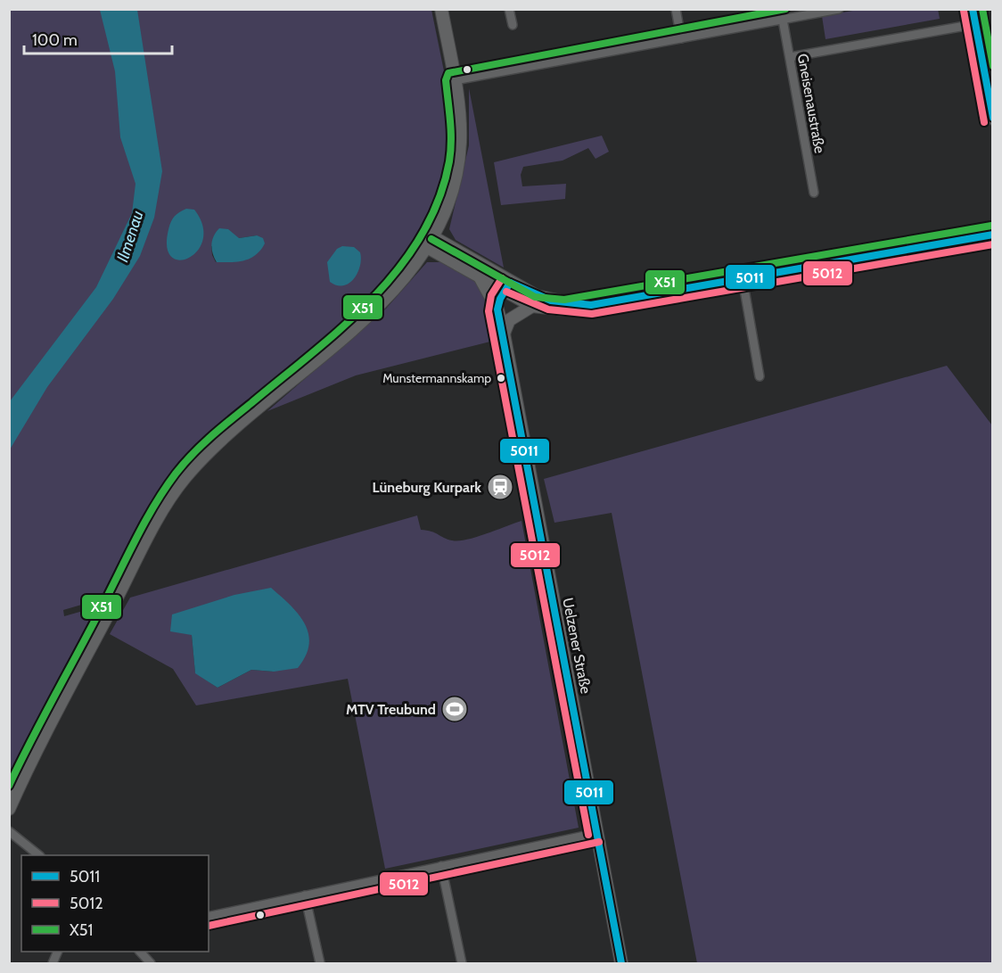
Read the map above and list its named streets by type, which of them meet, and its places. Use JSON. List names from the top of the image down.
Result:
{
  "streets": {
    "street": ["Gneisenaustraße", "Uelzener Straße"]
  },
  "water": ["Ilmenau"],
  "places": {
    "other": ["Munstermannskamp"],
    "station": ["Lüneburg Kurpark"],
    "sports": ["MTV Treubund"]
  },
  "lines": ["transit line 5011", "transit line X51", "transit line 5012"],
  "legend": ["5011", "5012", "X51"],
  "scale_bar": "100 m"
}
